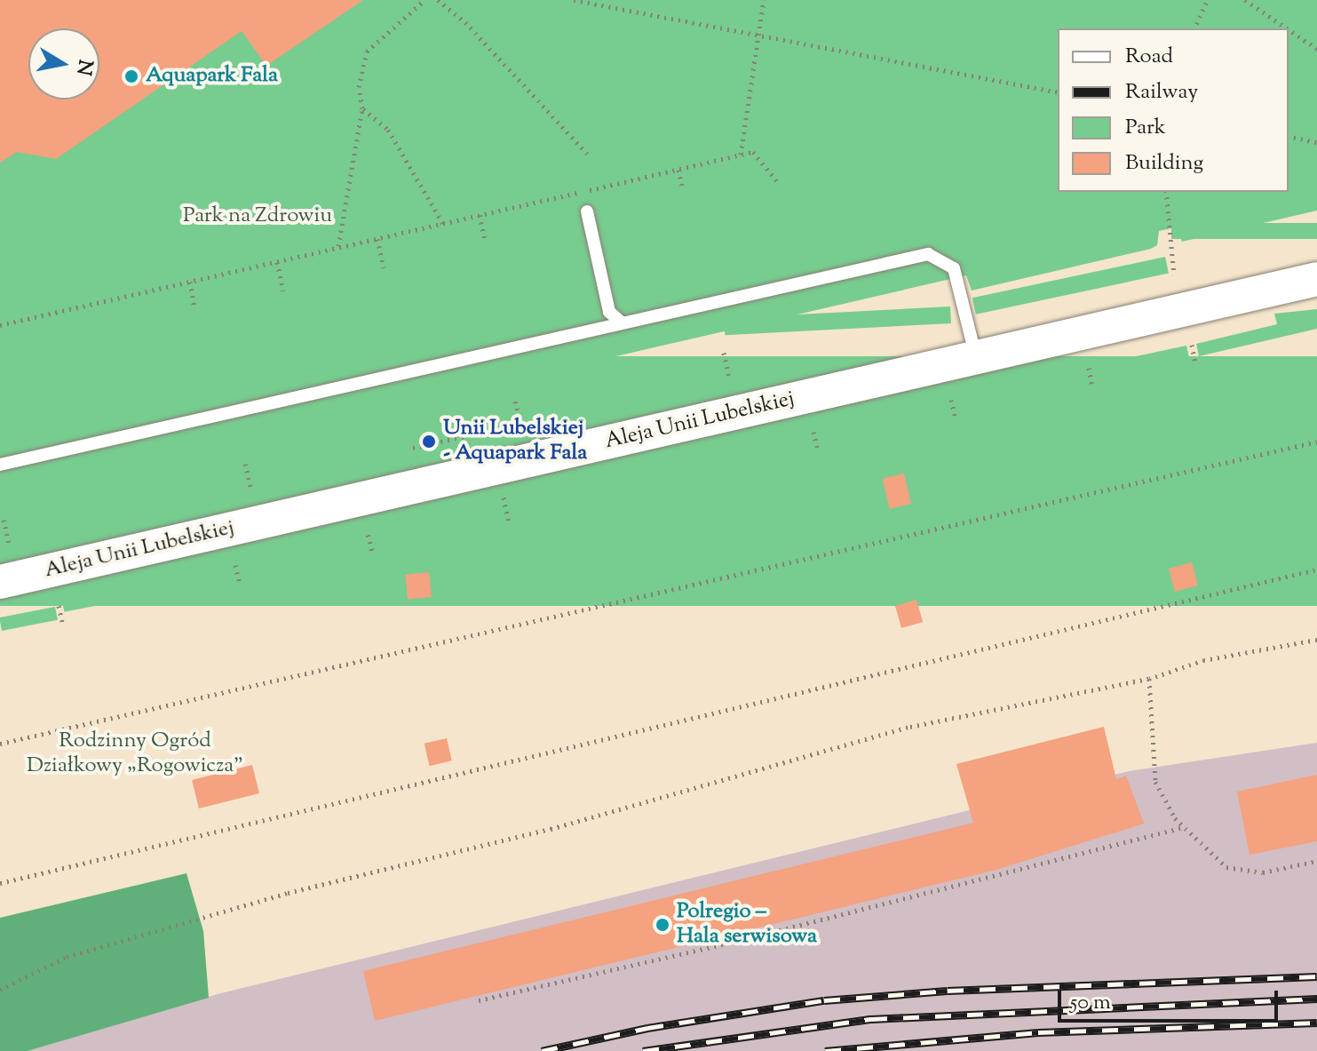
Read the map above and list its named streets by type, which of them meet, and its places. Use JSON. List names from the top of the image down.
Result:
{
  "streets": {
    "street": ["Aleja Unii Lubelskiej"]
  },
  "parks": ["Park na Zdrowiu", "Rodzinny Ogród Działkowy „Rogowicza”"],
  "places": ["Aquapark Fala", "Unii Lubelskiej - Aquapark Fala", "Polregio – Hala serwisowa"],
  "legend": [
    "Road",
    "Railway",
    "Park",
    "Building"
  ],
  "scale_bar": "50 m",
  "north": "right"
}
